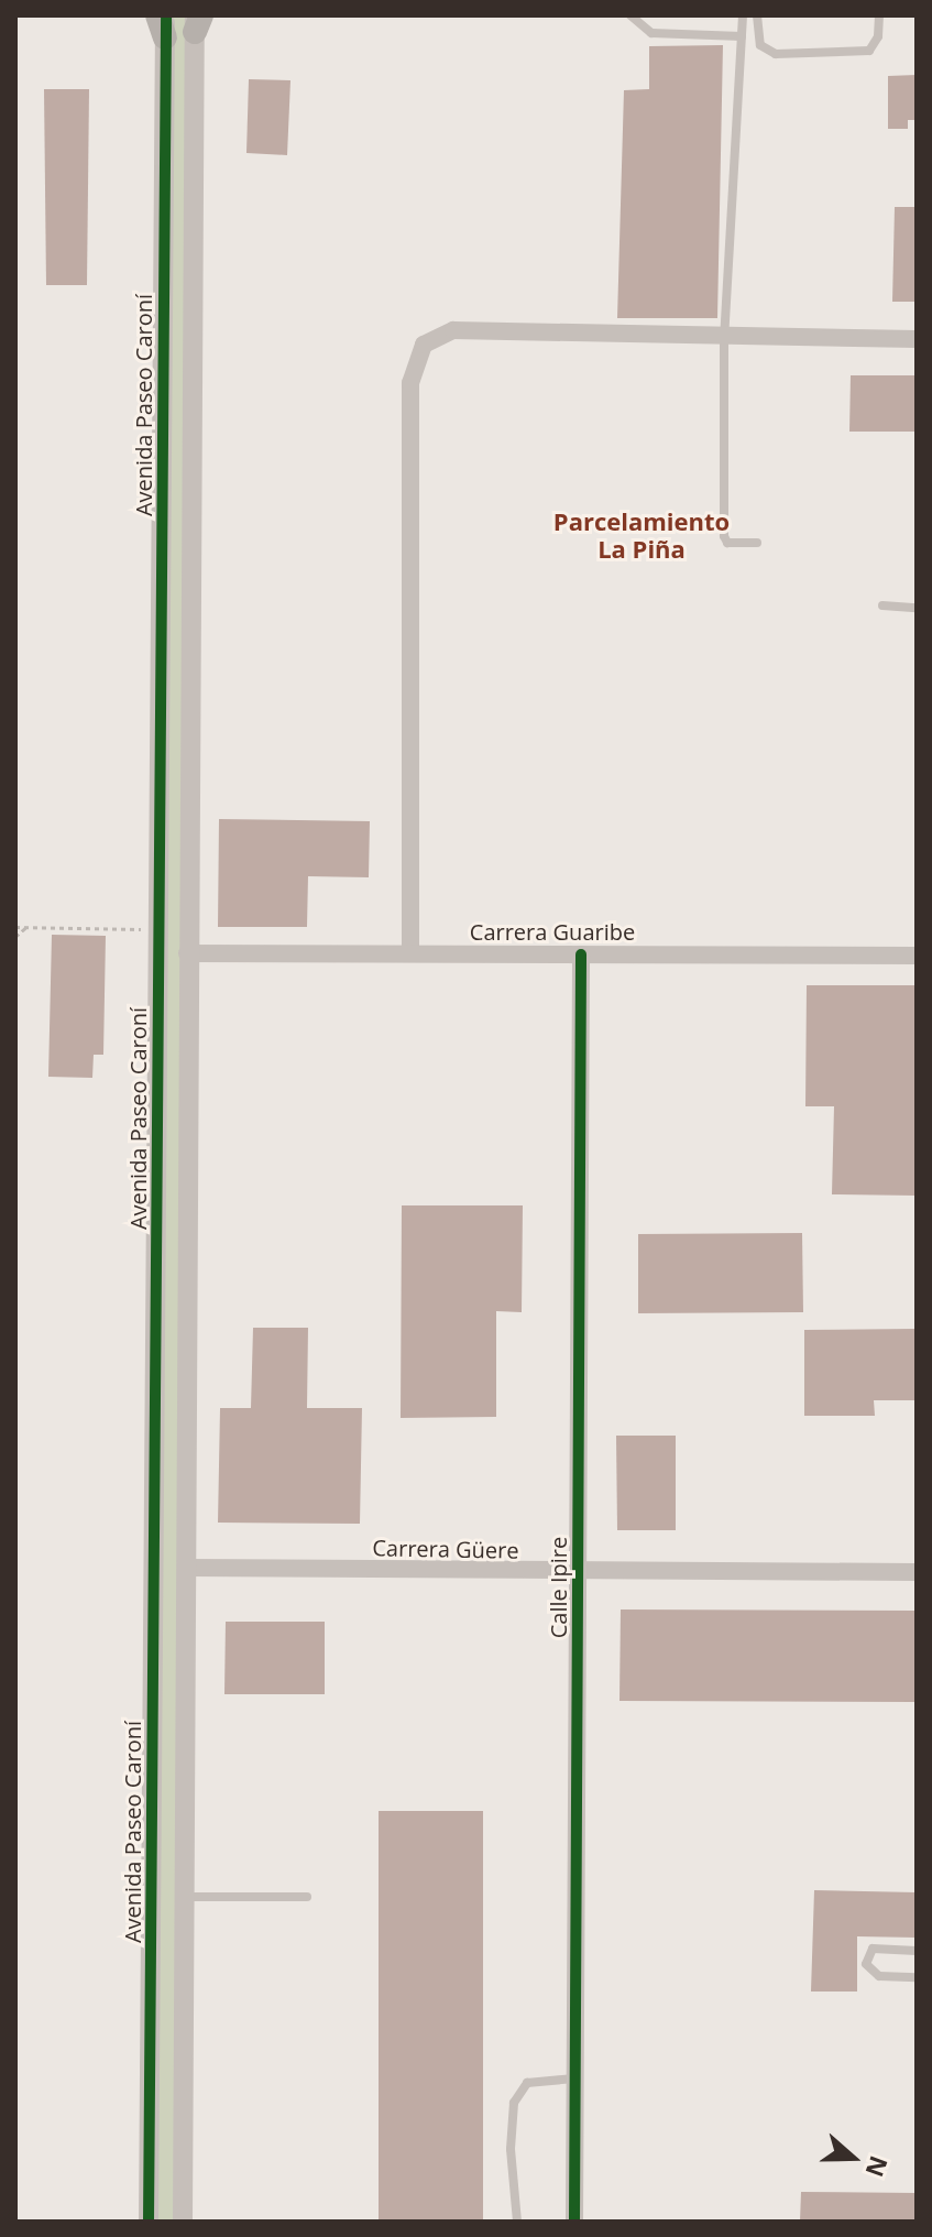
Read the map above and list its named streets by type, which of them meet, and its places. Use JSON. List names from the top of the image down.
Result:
{
  "streets": {
    "street": [
      "Avenida Paseo Caroní",
      "Carrera Guaribe",
      "Carrera Güere",
      "Calle Ipire"
    ]
  },
  "crossings": [
    ["Carrera Guaribe", "Calle Ipire"],
    ["Carrera Güere", "Calle Ipire"]
  ],
  "districts": ["Parcelamiento La Piña"],
  "north": "right"
}
